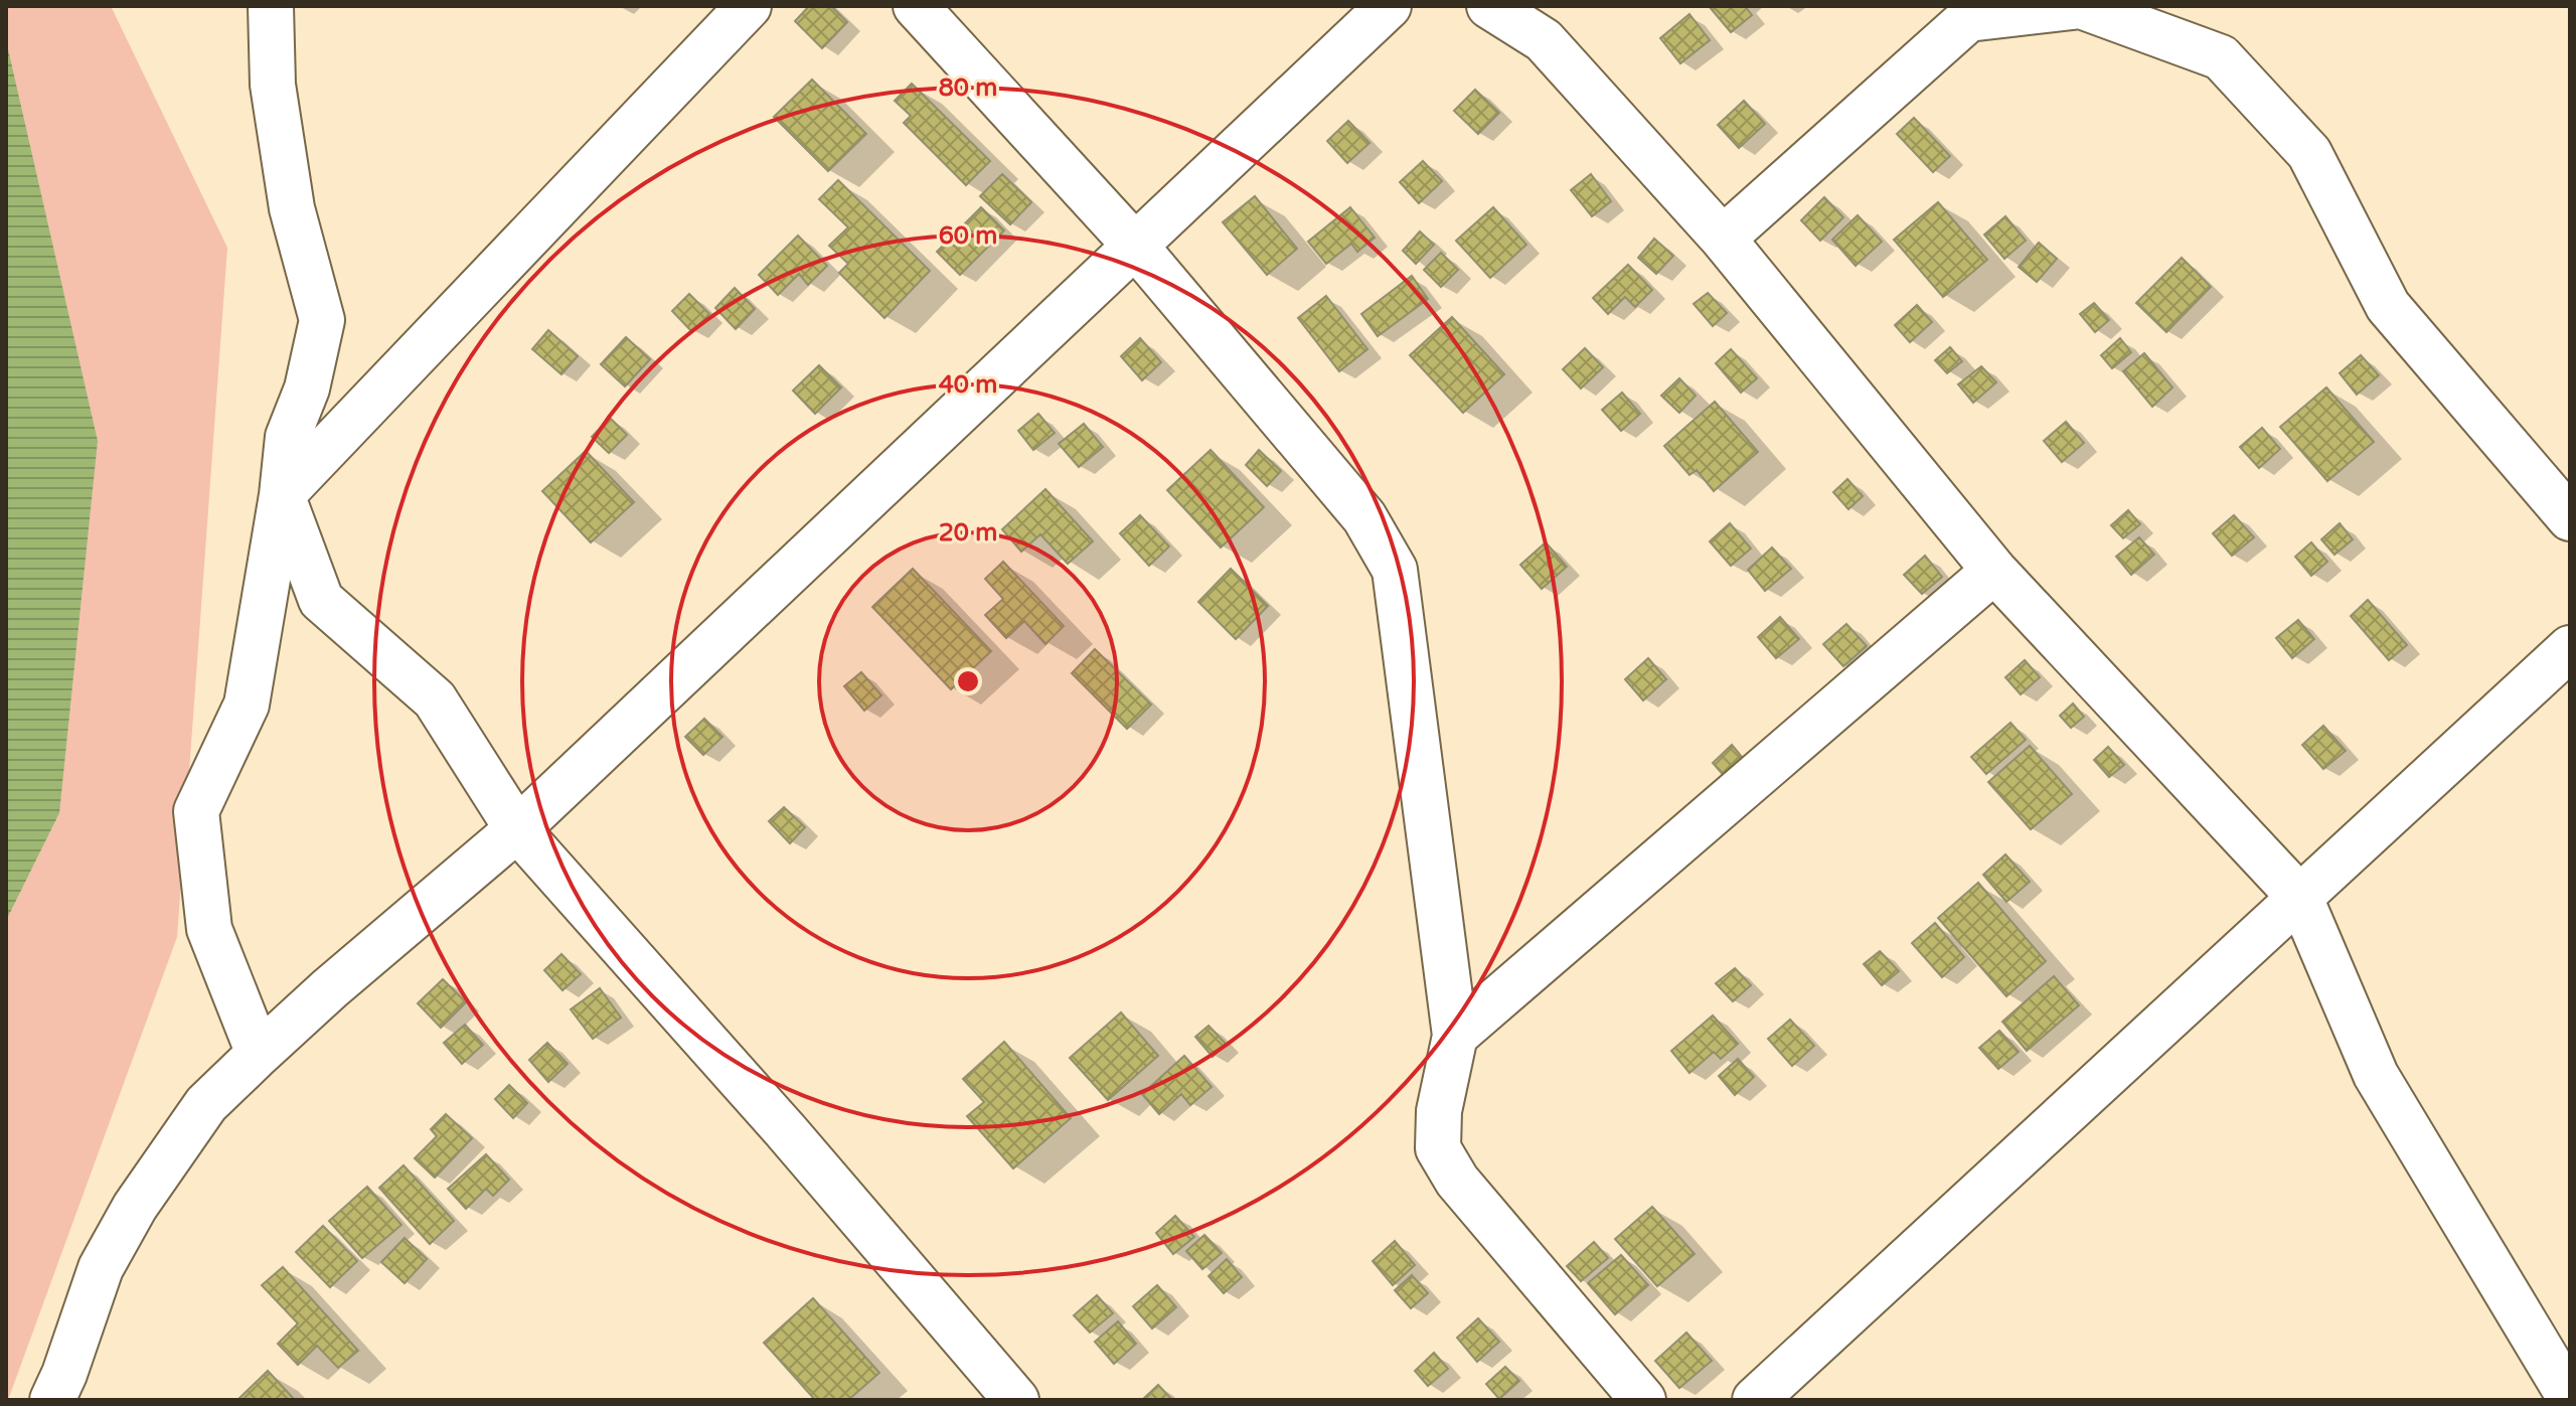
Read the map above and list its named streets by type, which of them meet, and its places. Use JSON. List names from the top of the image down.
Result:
{
  "rings": [
    "80 m",
    "60 m",
    "40 m",
    "20 m"
  ]
}
